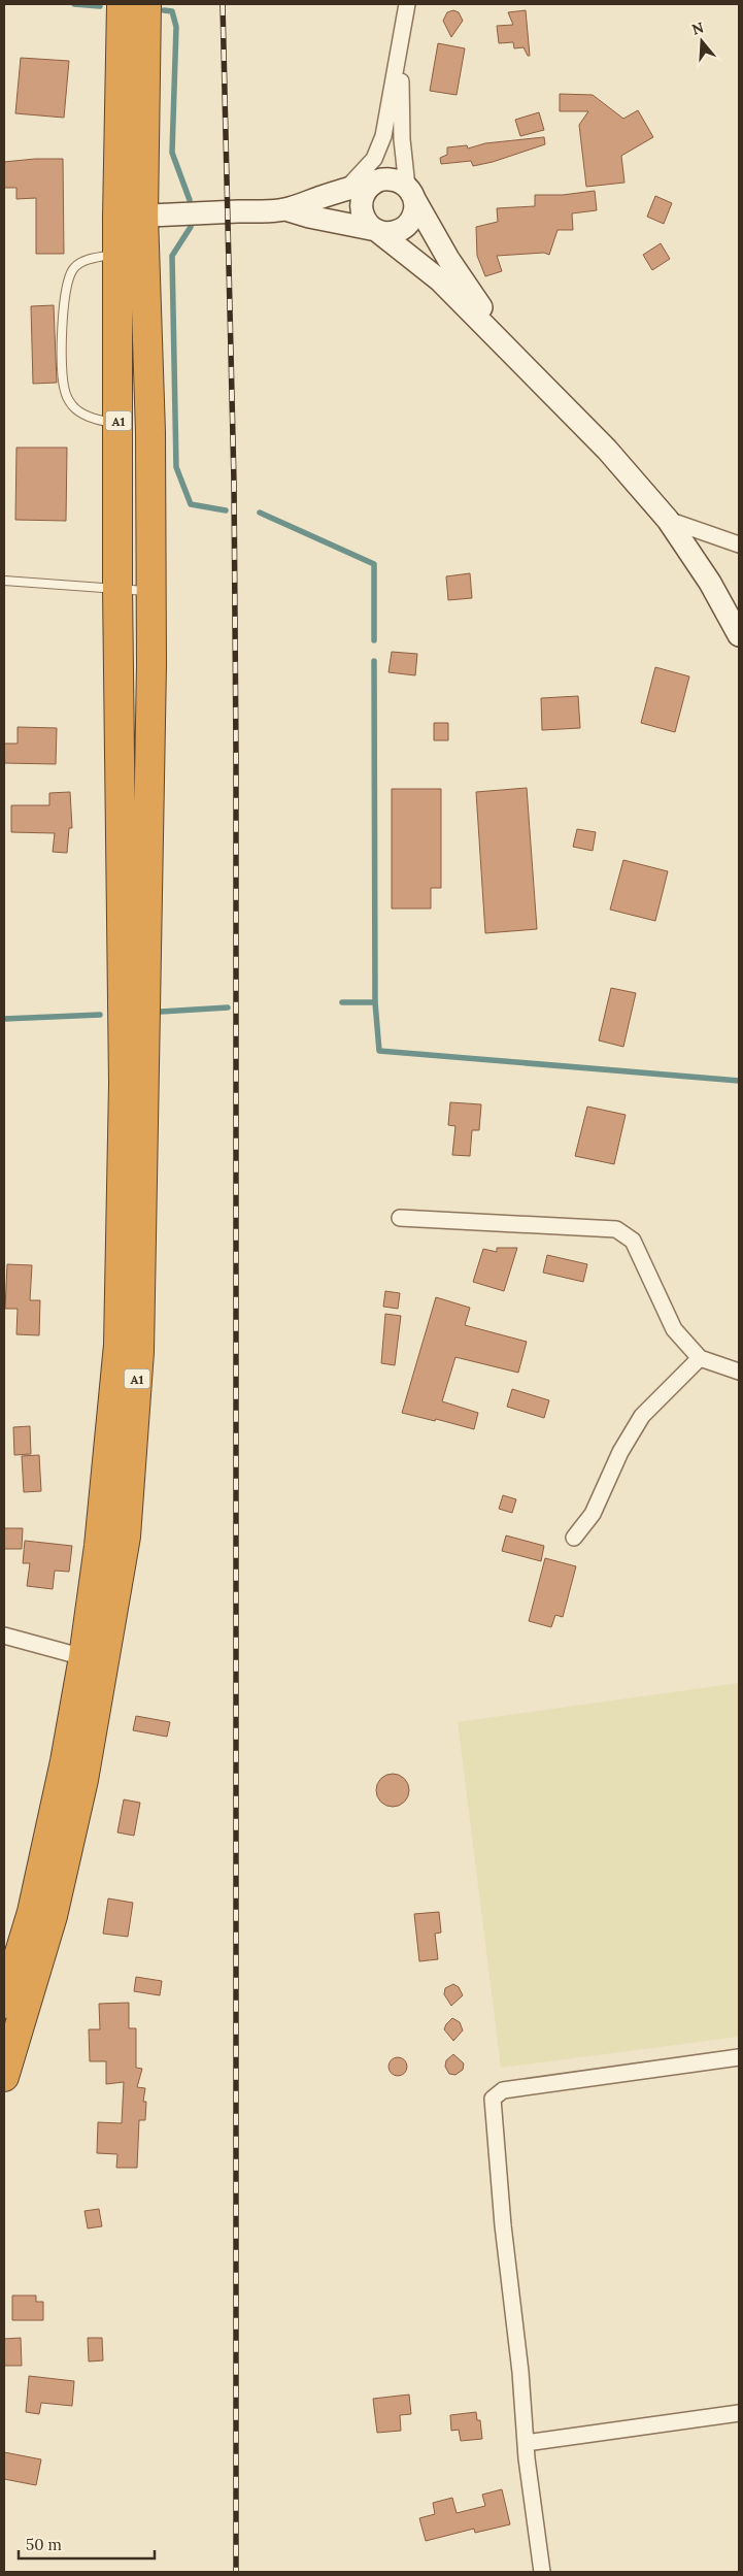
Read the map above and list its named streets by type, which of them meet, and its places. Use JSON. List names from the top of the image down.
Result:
{
  "streets": {
    "highway": ["A1"]
  },
  "scale_bar": "50 m",
  "north": "top"
}
